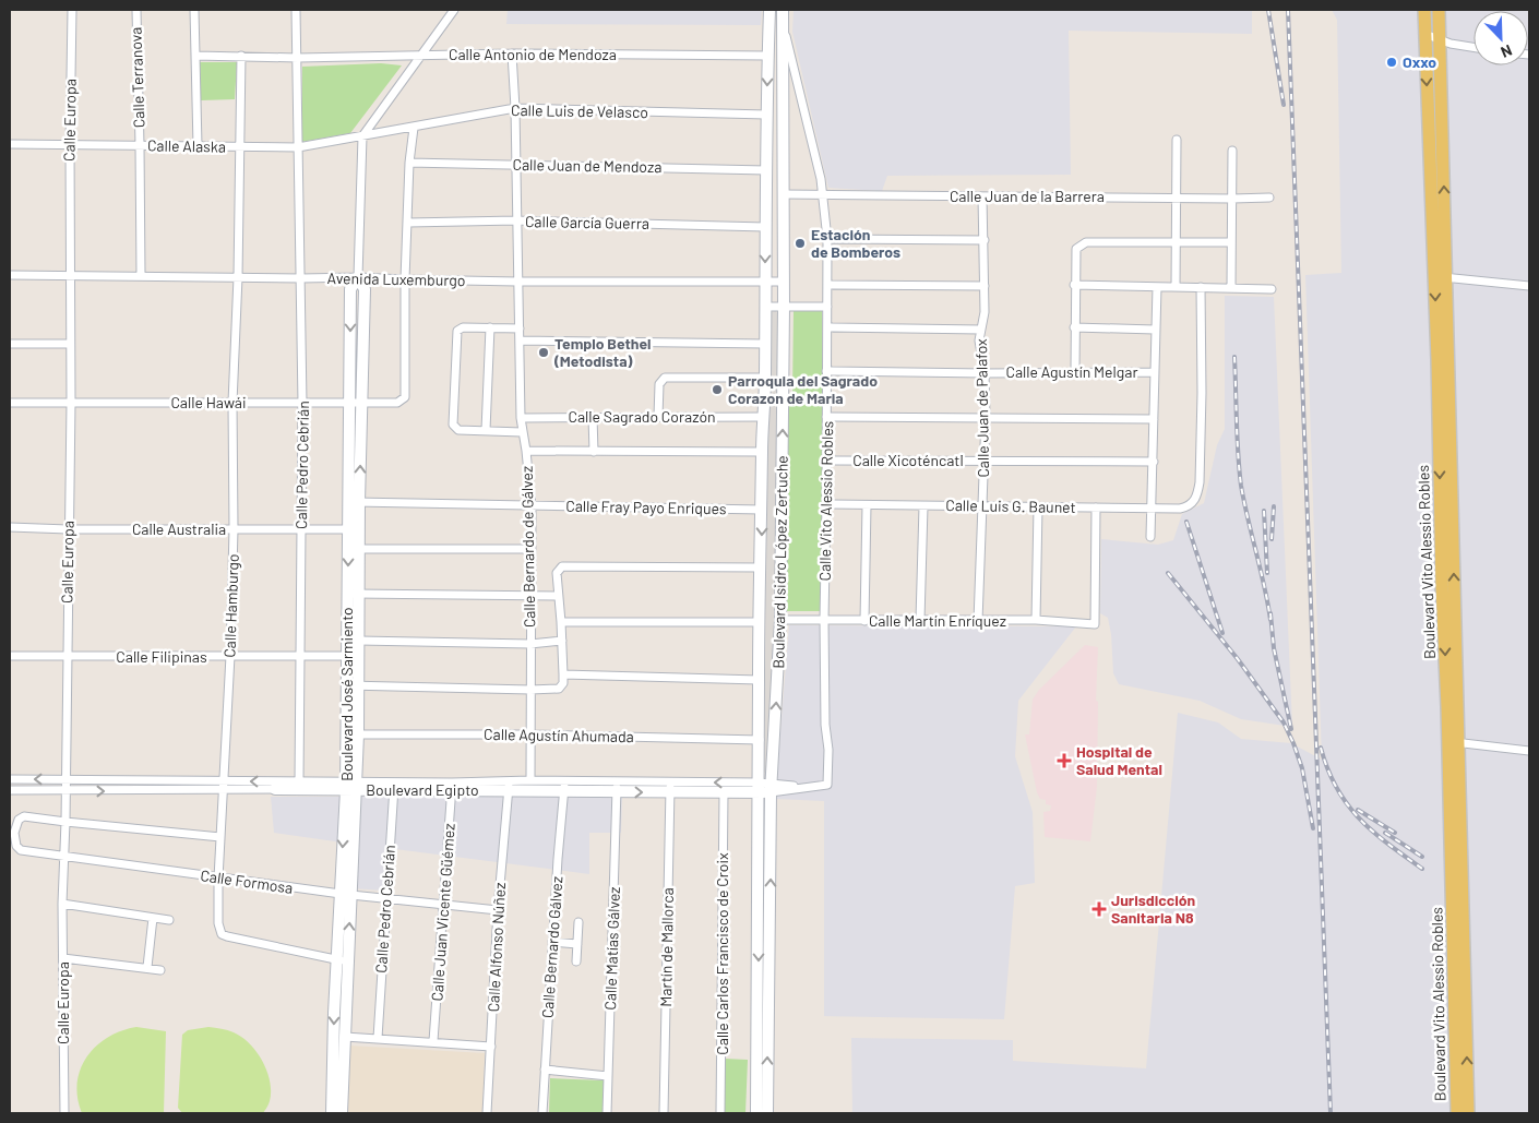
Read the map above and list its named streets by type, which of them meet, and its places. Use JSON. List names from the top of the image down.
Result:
{
  "streets": {
    "main road": [
      "Boulevard Isidro López Zertuche",
      "Boulevard Vito Alessio Robles",
      "Boulevard José Sarmiento",
      "Boulevard Egipto"
    ],
    "street": [
      "Calle Antonio de Mendoza",
      "Calle Terranova",
      "Calle Luis de Velasco",
      "Calle Europa",
      "Calle Alaska",
      "Calle Juan de Mendoza",
      "Calle Juan de la Barrera",
      "Calle García Guerra",
      "Avenida Luxemburgo",
      "Calle Agustín Melgar",
      "Calle Hawái",
      "Calle Juan de Palafox",
      "Calle Sagrado Corazón",
      "Calle Xicoténcatl",
      "Calle Pedro Cebrián",
      "Calle Vito Alessio Robles",
      "Calle Luis G. Baunet",
      "Calle Fray Payo Enriques",
      "Calle Australia",
      "Calle Bernardo de Gálvez",
      "Calle Hamburgo",
      "Calle Martín Enríquez",
      "Calle Filipinas",
      "Calle Agustín Ahumada",
      "Calle Formosa",
      "Calle Juan Vicente Güémez",
      "Calle Alfonso Núñez",
      "Calle Bernardo Gálvez",
      "Martín de Mallorca",
      "Calle Matías Gálvez",
      "Calle Carlos Francisco de Croix"
    ]
  },
  "crossings": [
    ["Calle Antonio de Mendoza", "Calle Pedro Cebrián"],
    ["Calle Antonio de Mendoza", "Calle Bernardo de Gálvez"],
    ["Calle Antonio de Mendoza", "Boulevard Isidro López Zertuche"],
    ["Calle Antonio de Mendoza", "Calle Hamburgo"],
    ["Calle Terranova", "Calle Alaska"],
    ["Calle Terranova", "Avenida Luxemburgo"],
    ["Calle Luis de Velasco", "Calle Alaska"],
    ["Calle Luis de Velasco", "Calle Bernardo de Gálvez"],
    ["Calle Luis de Velasco", "Boulevard Isidro López Zertuche"],
    ["Calle Luis de Velasco", "Boulevard José Sarmiento"],
    ["Calle Europa", "Calle Alaska"],
    ["Calle Europa", "Avenida Luxemburgo"],
    ["Calle Europa", "Calle Hawái"],
    ["Calle Europa", "Calle Australia"],
    ["Calle Europa", "Calle Filipinas"],
    ["Calle Europa", "Boulevard Egipto"],
    ["Calle Europa", "Calle Formosa"],
    ["Calle Alaska", "Calle Pedro Cebrián"],
    ["Calle Alaska", "Calle Hamburgo"],
    ["Calle Alaska", "Boulevard José Sarmiento"],
    ["Calle Juan de Mendoza", "Calle Bernardo de Gálvez"],
    ["Calle Juan de Mendoza", "Boulevard Isidro López Zertuche"],
    ["Calle Juan de la Barrera", "Calle Juan de Palafox"],
    ["Calle Juan de la Barrera", "Calle Vito Alessio Robles"],
    ["Calle Juan de la Barrera", "Boulevard Isidro López Zertuche"],
    ["Calle García Guerra", "Calle Bernardo de Gálvez"],
    ["Calle García Guerra", "Boulevard Isidro López Zertuche"],
    ["Avenida Luxemburgo", "Calle Hawái"],
    ["Avenida Luxemburgo", "Calle Pedro Cebrián"],
    ["Avenida Luxemburgo", "Calle Bernardo de Gálvez"],
    ["Avenida Luxemburgo", "Boulevard Isidro López Zertuche"],
    ["Avenida Luxemburgo", "Calle Hamburgo"],
    ["Avenida Luxemburgo", "Boulevard José Sarmiento"],
    ["Calle Agustín Melgar", "Calle Juan de Palafox"],
    ["Calle Agustín Melgar", "Calle Vito Alessio Robles"],
    ["Calle Hawái", "Calle Pedro Cebrián"],
    ["Calle Hawái", "Calle Hamburgo"],
    ["Calle Hawái", "Boulevard José Sarmiento"],
    ["Calle Juan de Palafox", "Calle Xicoténcatl"],
    ["Calle Juan de Palafox", "Calle Luis G. Baunet"],
    ["Calle Juan de Palafox", "Calle Martín Enríquez"],
    ["Calle Sagrado Corazón", "Calle Bernardo de Gálvez"],
    ["Calle Sagrado Corazón", "Boulevard Isidro López Zertuche"],
    ["Calle Xicoténcatl", "Calle Vito Alessio Robles"],
    ["Calle Pedro Cebrián", "Calle Australia"],
    ["Calle Pedro Cebrián", "Calle Filipinas"],
    ["Calle Pedro Cebrián", "Boulevard Egipto"],
    ["Calle Pedro Cebrián", "Calle Formosa"],
    ["Calle Vito Alessio Robles", "Calle Luis G. Baunet"],
    ["Calle Vito Alessio Robles", "Boulevard Isidro López Zertuche"],
    ["Calle Vito Alessio Robles", "Calle Martín Enríquez"],
    ["Calle Vito Alessio Robles", "Boulevard Egipto"],
    ["Calle Luis G. Baunet", "Calle Martín Enríquez"],
    ["Calle Fray Payo Enriques", "Calle Bernardo de Gálvez"],
    ["Calle Fray Payo Enriques", "Boulevard Isidro López Zertuche"],
    ["Calle Fray Payo Enriques", "Boulevard José Sarmiento"],
    ["Calle Australia", "Calle Hamburgo"],
    ["Calle Australia", "Boulevard José Sarmiento"],
    ["Calle Bernardo de Gálvez", "Calle Agustín Ahumada"],
    ["Calle Bernardo de Gálvez", "Boulevard Egipto"],
    ["Boulevard Isidro López Zertuche", "Calle Martín Enríquez"],
    ["Boulevard Isidro López Zertuche", "Calle Agustín Ahumada"],
    ["Boulevard Isidro López Zertuche", "Boulevard Egipto"],
    ["Calle Hamburgo", "Calle Filipinas"],
    ["Calle Hamburgo", "Boulevard José Sarmiento"],
    ["Calle Hamburgo", "Boulevard Egipto"],
    ["Calle Hamburgo", "Calle Formosa"],
    ["Calle Filipinas", "Boulevard José Sarmiento"],
    ["Boulevard José Sarmiento", "Calle Agustín Ahumada"],
    ["Boulevard José Sarmiento", "Boulevard Egipto"],
    ["Boulevard José Sarmiento", "Calle Formosa"],
    ["Boulevard Egipto", "Calle Juan Vicente Güémez"],
    ["Boulevard Egipto", "Calle Alfonso Núñez"],
    ["Boulevard Egipto", "Calle Bernardo Gálvez"],
    ["Boulevard Egipto", "Martín de Mallorca"],
    ["Boulevard Egipto", "Calle Matías Gálvez"],
    ["Boulevard Egipto", "Calle Carlos Francisco de Croix"],
    ["Calle Formosa", "Calle Juan Vicente Güémez"],
    ["Calle Formosa", "Calle Alfonso Núñez"]
  ],
  "places": {
    "other": [
      "Oxxo",
      "Estación de Bomberos",
      "Templo Bethel (Metodista)",
      "Parroquia del Sagrado Corazon de Maria"
    ],
    "health": ["Hospital de Salud Mental", "Jurisdicción Sanitaria N8"]
  },
  "north": "bottom right"
}
